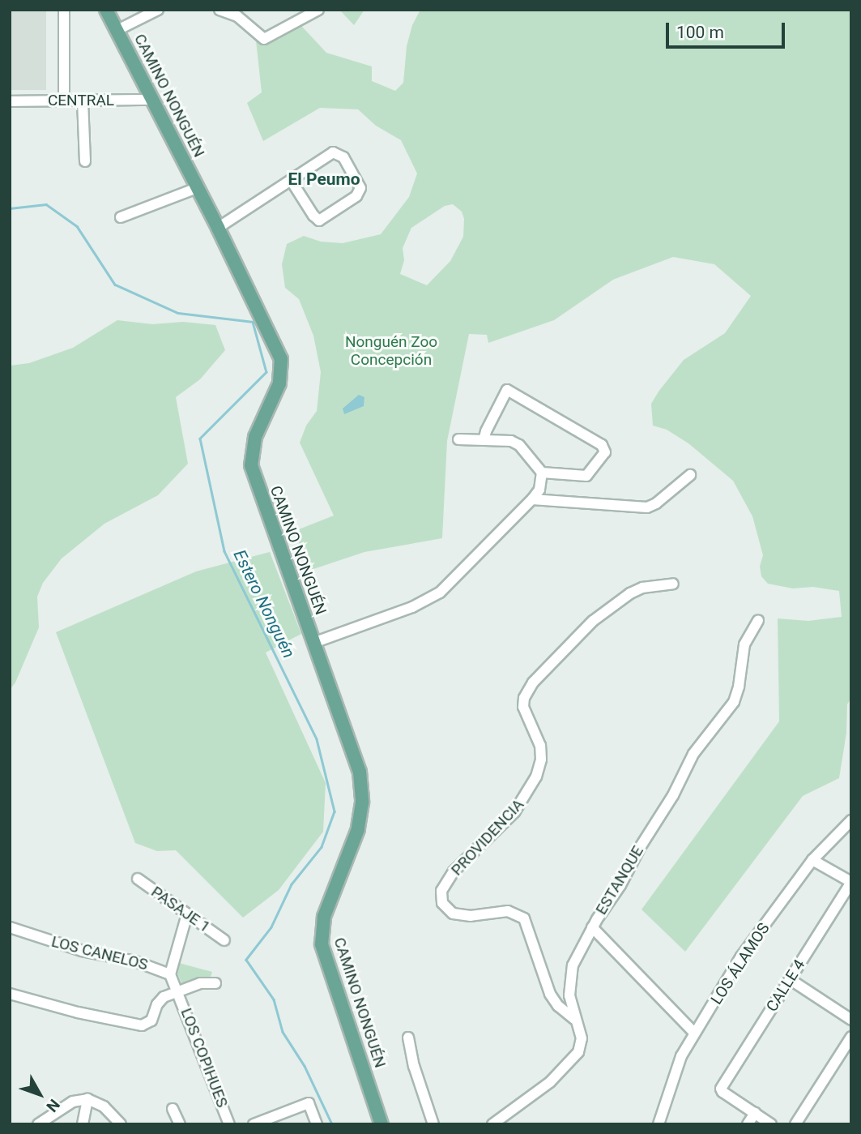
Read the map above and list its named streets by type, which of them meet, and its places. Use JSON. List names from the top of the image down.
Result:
{
  "streets": {
    "main road": ["CAMINO NONGUÉN"],
    "street": [
      "CENTRAL",
      "PROVIDENCIA",
      "ESTANQUE",
      "PASAJE 1",
      "LOS CANELOS",
      "LOS ÁLAMOS",
      "CALLE 4",
      "LOS COPIHUES"
    ]
  },
  "crossings": [
    ["CAMINO NONGUÉN", "CENTRAL"],
    ["PROVIDENCIA", "ESTANQUE"]
  ],
  "districts": ["El Peumo"],
  "water": ["Estero Nonguén"],
  "parks": ["Nonguén Zoo Concepción"],
  "scale_bar": "100 m",
  "north": "bottom right"
}
